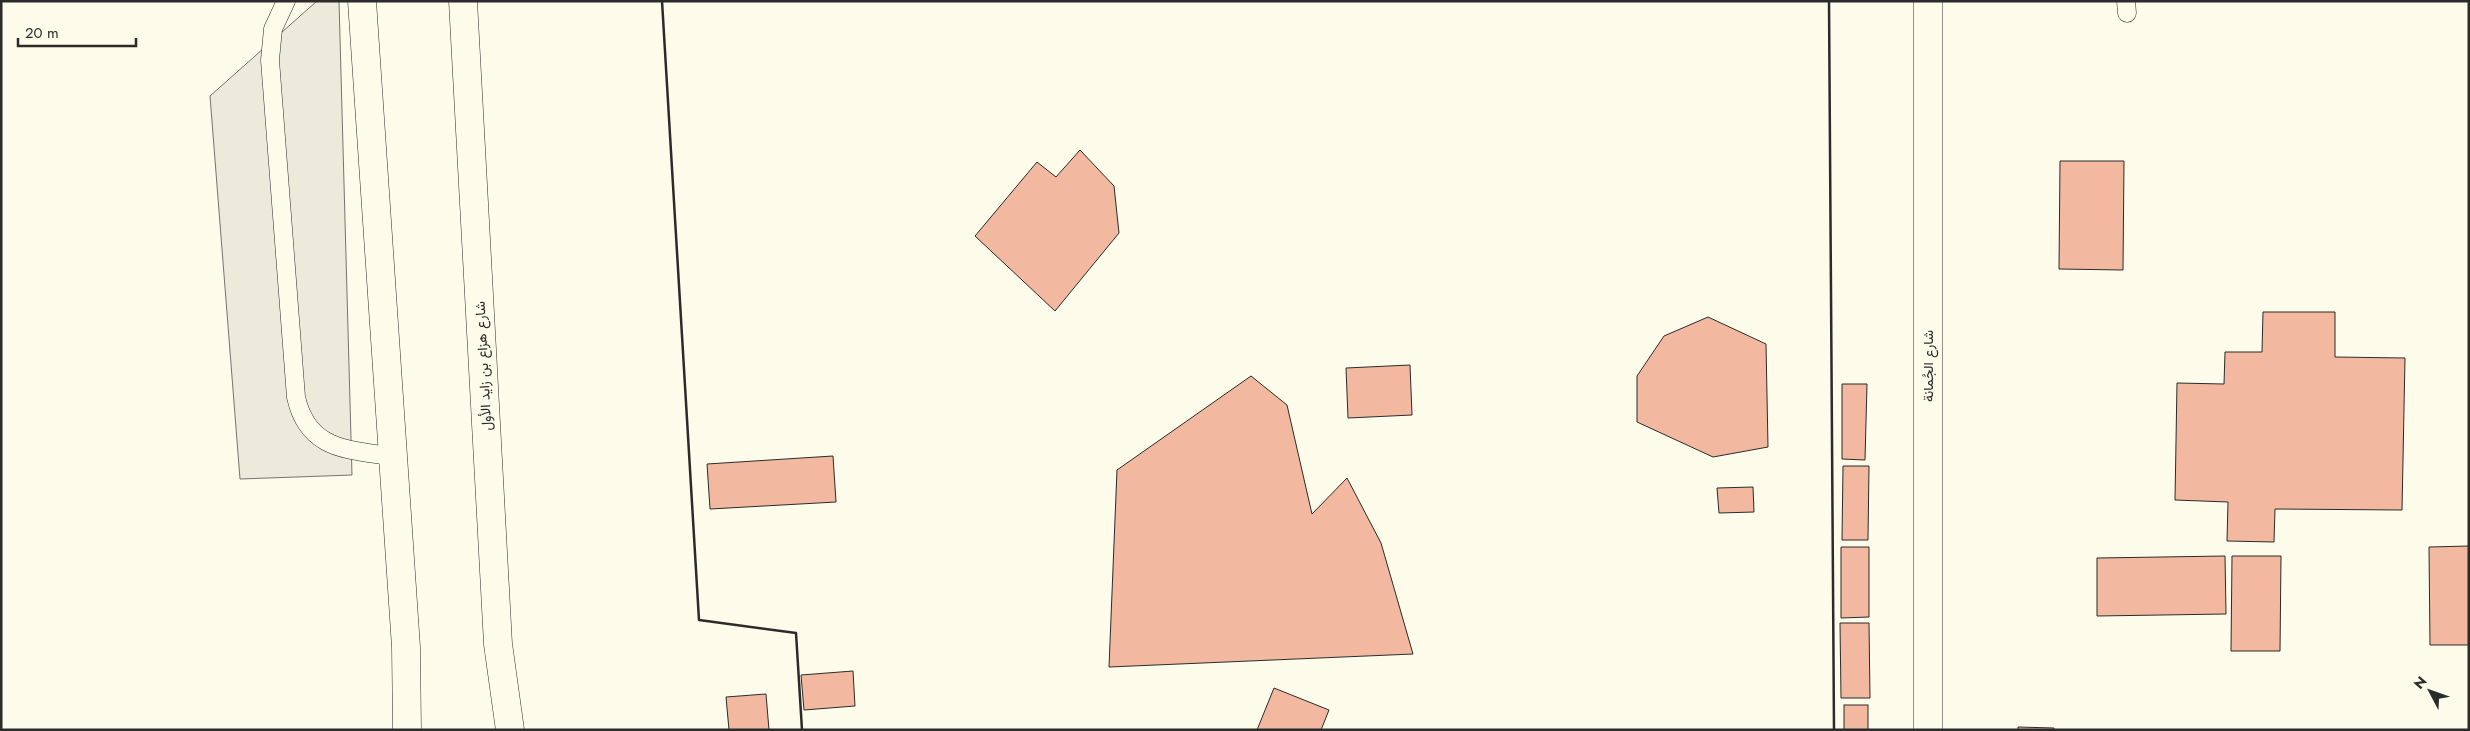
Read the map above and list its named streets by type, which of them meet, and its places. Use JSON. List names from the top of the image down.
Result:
{
  "streets": {
    "street": ["شارع هزاع بن زايد الأول", "شارع الجُمانة"]
  },
  "scale_bar": "20 m",
  "north": "top left"
}
